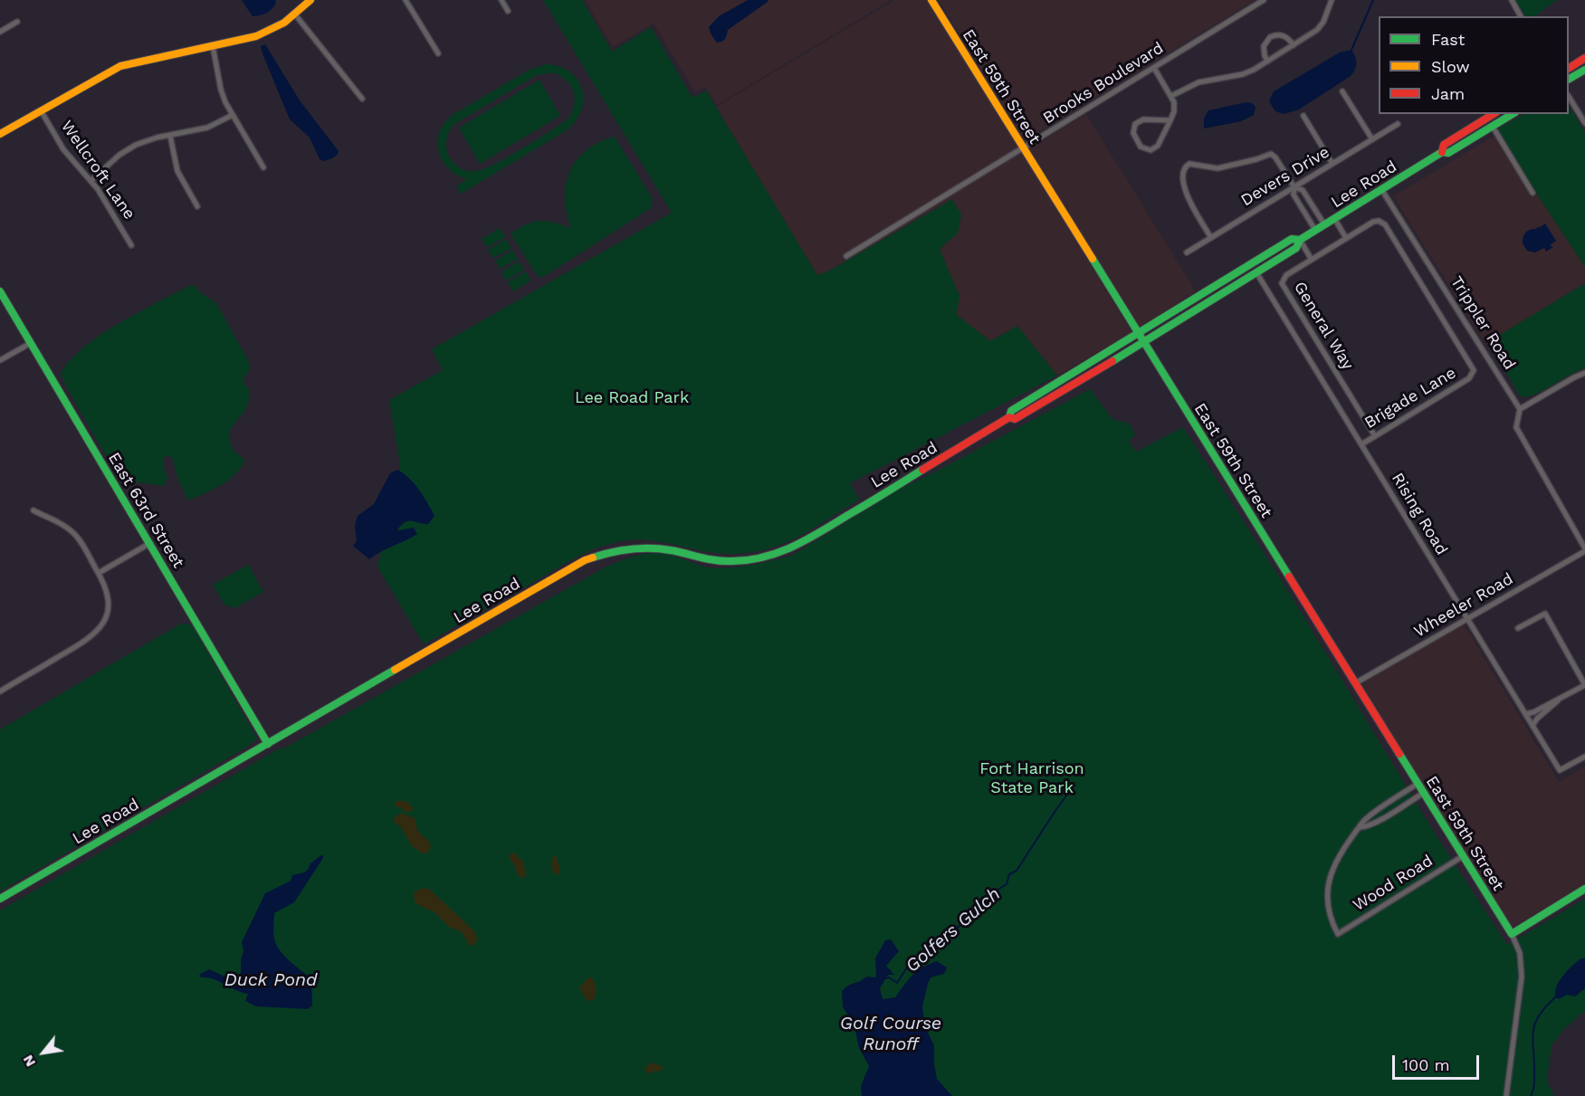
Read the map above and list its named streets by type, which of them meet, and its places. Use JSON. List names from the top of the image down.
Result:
{
  "streets": {
    "street": [
      "Brooks Boulevard",
      "East 59th Street",
      "Wellcroft Lane",
      "Devers Drive",
      "Lee Road",
      "Trippler Road",
      "General Way",
      "Brigade Lane",
      "East 63rd Street",
      "Rising Road",
      "Wheeler Road",
      "Wood Road"
    ]
  },
  "crossings": [
    ["Brooks Boulevard", "East 59th Street"],
    ["East 59th Street", "Lee Road"],
    ["East 59th Street", "Wheeler Road"],
    ["East 59th Street", "Wood Road"],
    ["Lee Road", "Trippler Road"],
    ["Lee Road", "General Way"],
    ["Lee Road", "East 63rd Street"],
    ["Lee Road", "Rising Road"],
    ["General Way", "Brigade Lane"],
    ["Brigade Lane", "Rising Road"],
    ["Rising Road", "Wheeler Road"]
  ],
  "water": ["Golfers Gulch", "Duck Pond", "Golf Course Runoff"],
  "parks": ["Lee Road Park", "Fort Harrison State Park"],
  "legend": ["Fast", "Slow", "Jam"],
  "scale_bar": "100 m",
  "north": "bottom left"
}
